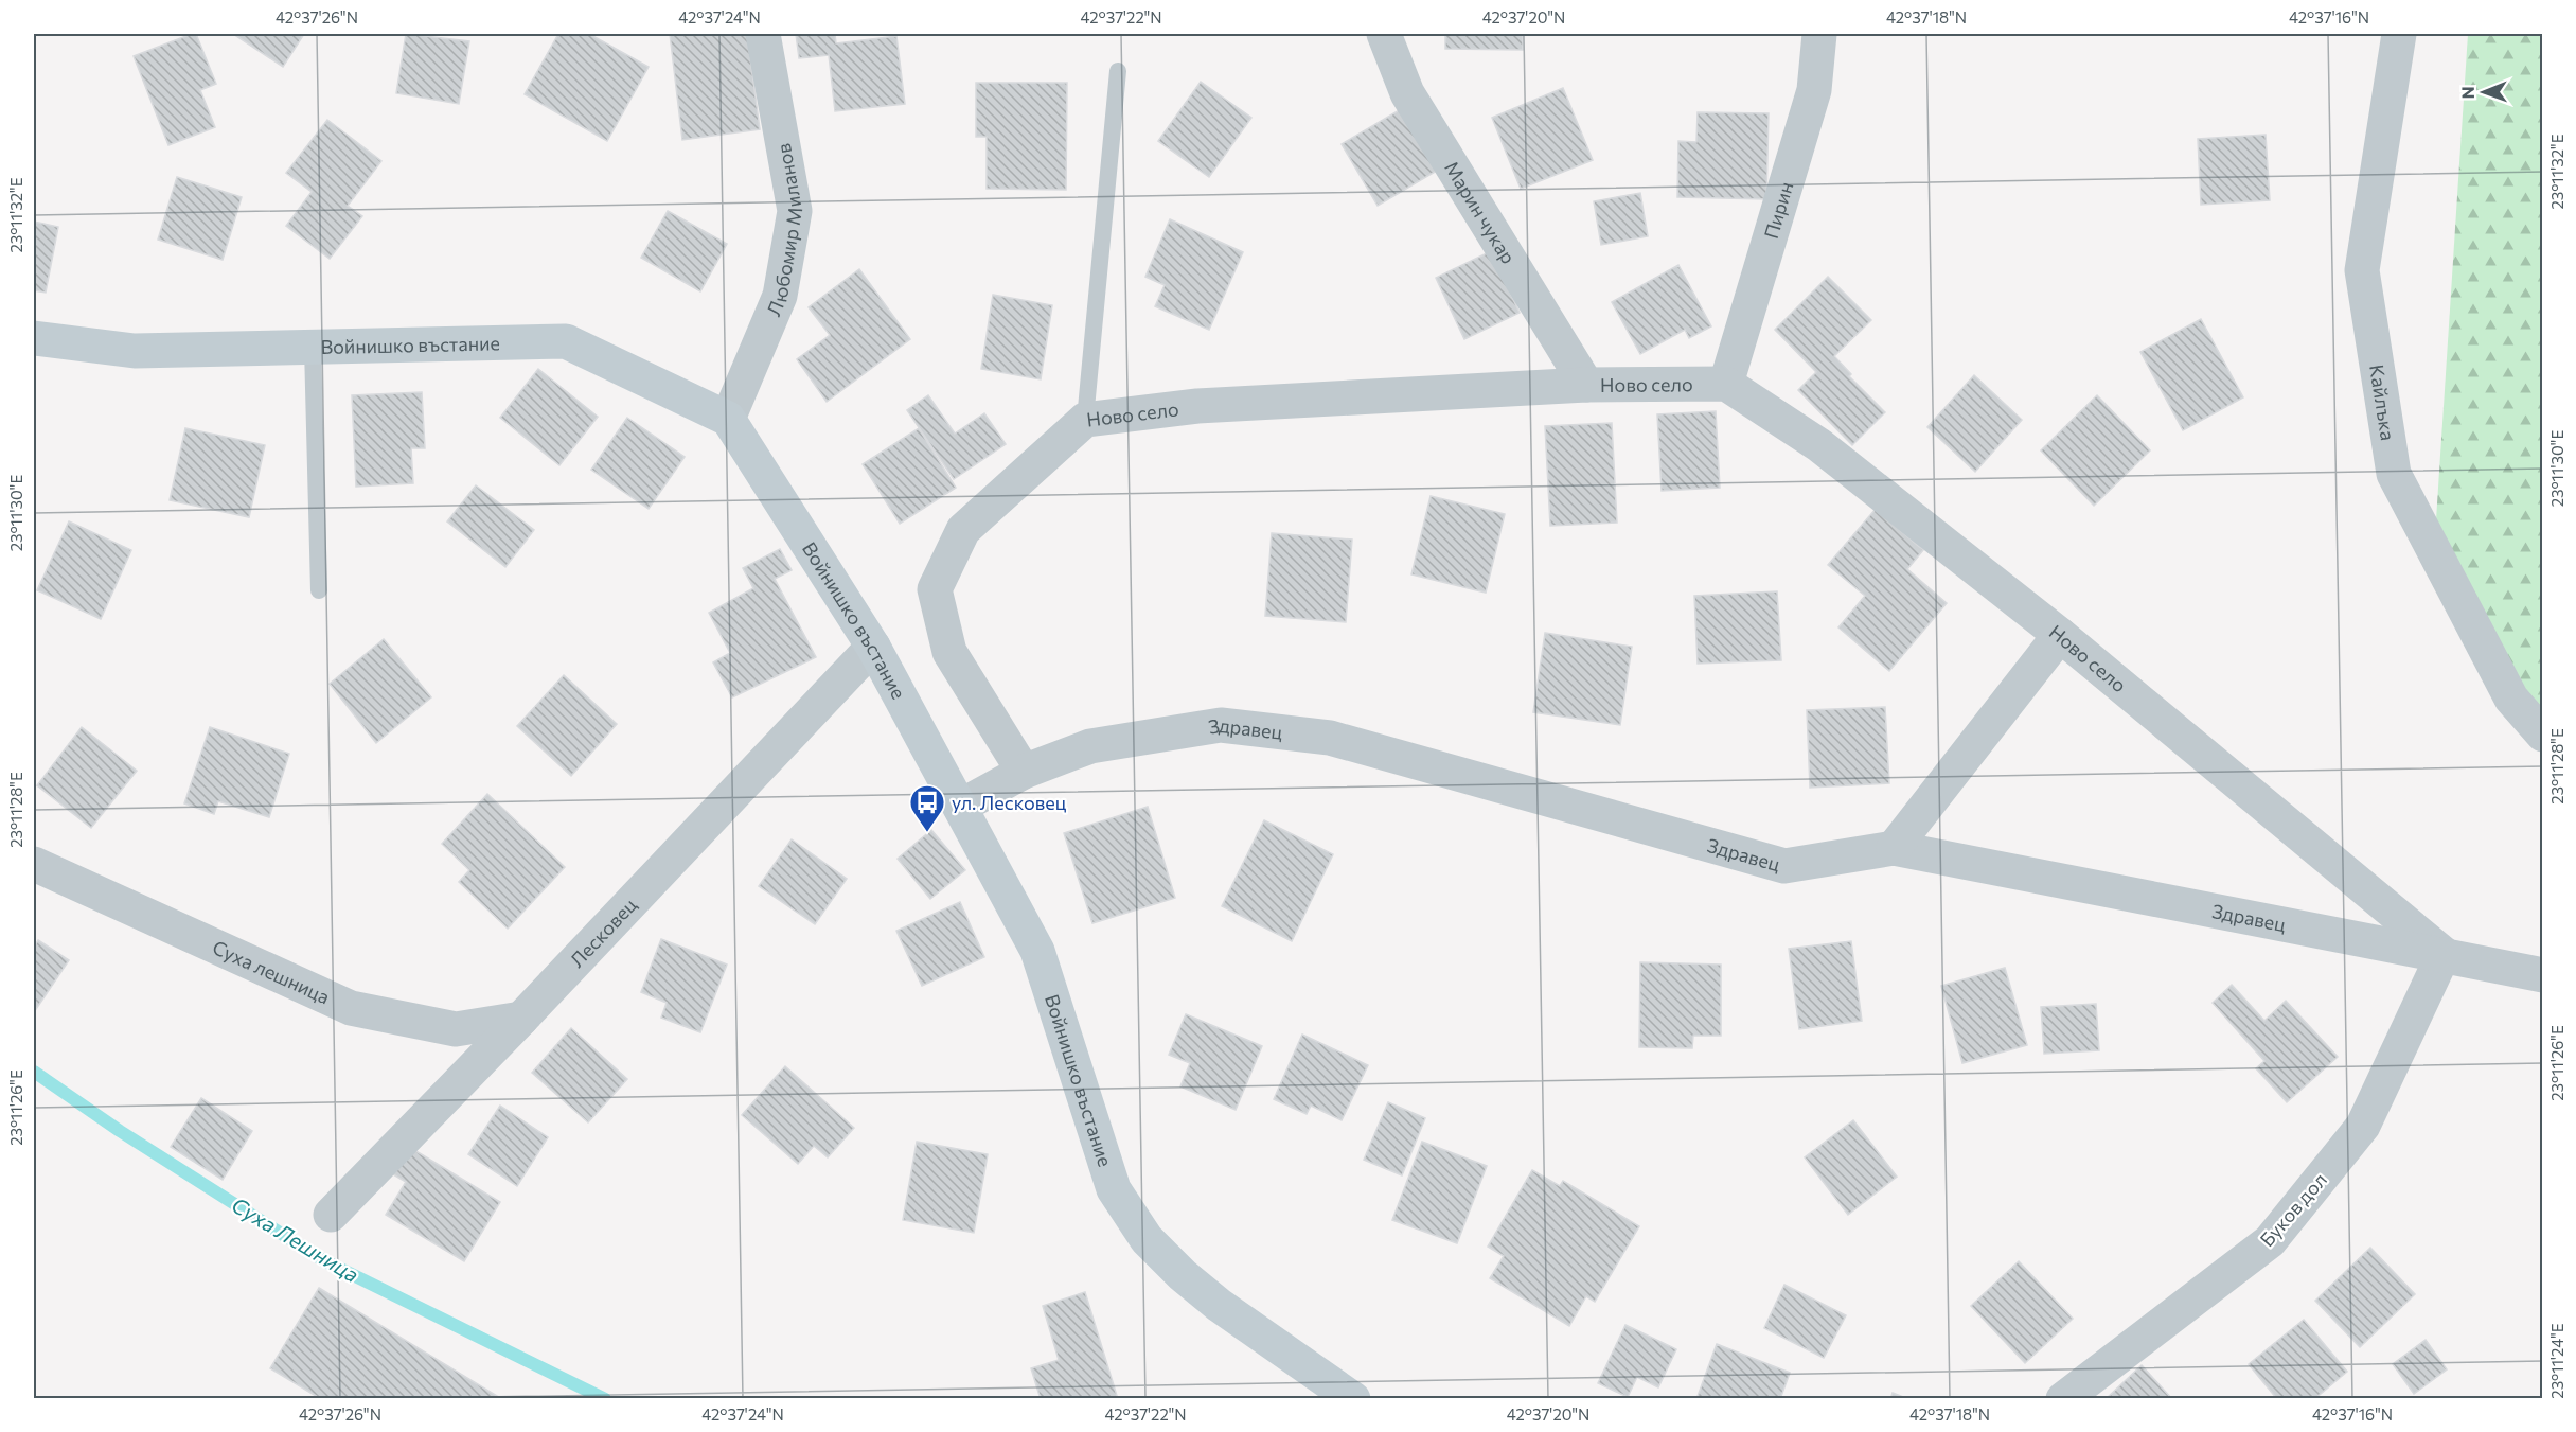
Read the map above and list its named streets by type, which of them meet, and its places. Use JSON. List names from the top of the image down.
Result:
{
  "streets": {
    "street": [
      "Пирин",
      "Марин чукар",
      "Любомир Миланов",
      "Войнишко въстание",
      "Ново село",
      "Кайлъка",
      "Здравец",
      "Лесковец",
      "Суха лешница",
      "Буков дол"
    ]
  },
  "crossings": [
    ["Пирин", "Ново село"],
    ["Марин чукар", "Ново село"],
    ["Любомир Миланов", "Войнишко въстание"],
    ["Войнишко въстание", "Здравец"],
    ["Войнишко въстание", "Лесковец"],
    ["Ново село", "Здравец"],
    ["Ново село", "Буков дол"],
    ["Здравец", "Буков дол"],
    ["Лесковец", "Суха лешница"]
  ],
  "water": ["Суха Лешница"],
  "places": {
    "bus stop": ["ул. Лесковец"]
  },
  "north": "left",
  "coordinates": [
    "42°37'26\"N",
    "42°37'24\"N",
    "42°37'22\"N",
    "42°37'20\"N",
    "42°37'18\"N",
    "42°37'16\"N",
    "23°11'32\"E",
    "23°11'30\"E",
    "23°11'28\"E",
    "23°11'26\"E",
    "23°11'24\"E"
  ]
}
